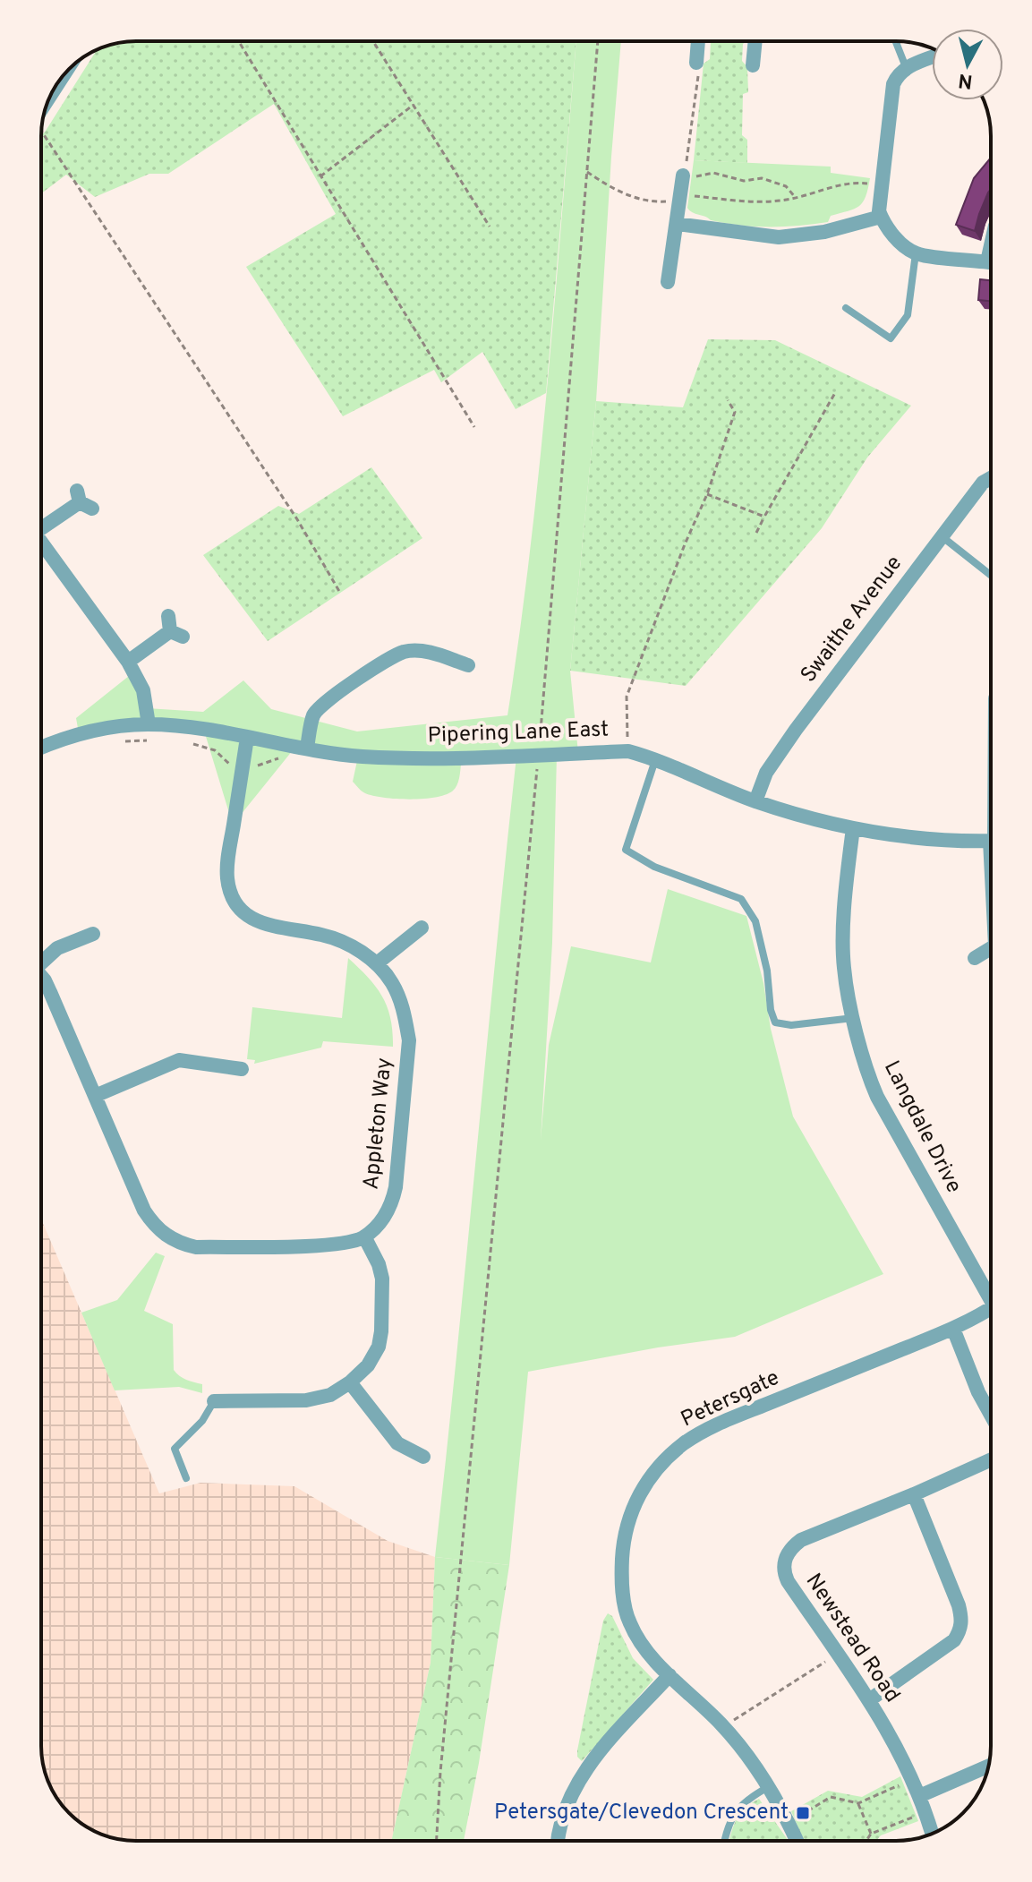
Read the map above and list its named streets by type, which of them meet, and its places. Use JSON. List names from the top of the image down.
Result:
{
  "streets": {
    "street": [
      "Swaithe Avenue",
      "Pipering Lane East",
      "Appleton Way",
      "Langdale Drive",
      "Petersgate",
      "Newstead Road"
    ]
  },
  "crossings": [
    ["Swaithe Avenue", "Pipering Lane East"],
    ["Pipering Lane East", "Appleton Way"],
    ["Pipering Lane East", "Langdale Drive"]
  ],
  "places": {
    "transit": ["Petersgate/Clevedon Crescent"]
  },
  "north": "bottom"
}
